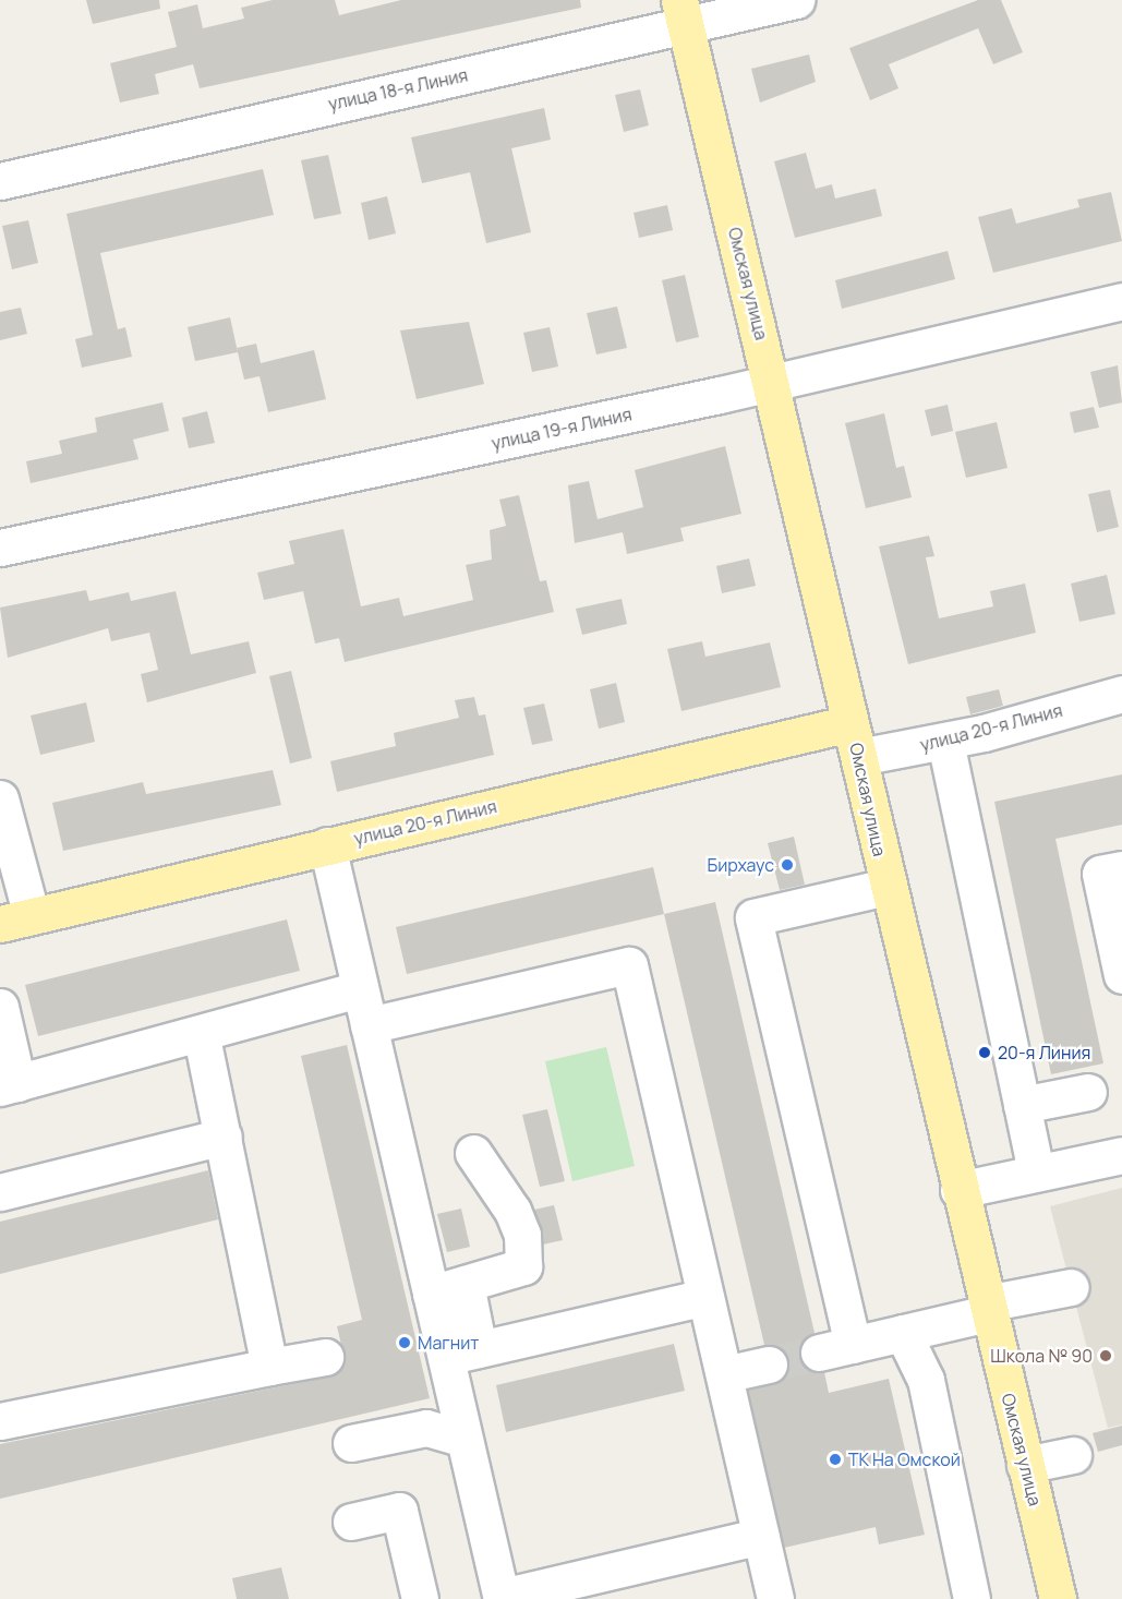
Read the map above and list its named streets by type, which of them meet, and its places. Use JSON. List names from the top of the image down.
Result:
{
  "streets": {
    "main road": ["Омская улица", "улица 20-я Линия"],
    "street": ["улица 18-я Линия", "улица 19-я Линия"]
  },
  "crossings": [
    ["улица 18-я Линия", "Омская улица"],
    ["Омская улица", "улица 19-я Линия"],
    ["Омская улица", "улица 20-я Линия"]
  ],
  "places": [
    "Бирхаус",
    "20-я Линия",
    "Магнит",
    "Школа № 90",
    "ТК На Омской"
  ]
}
